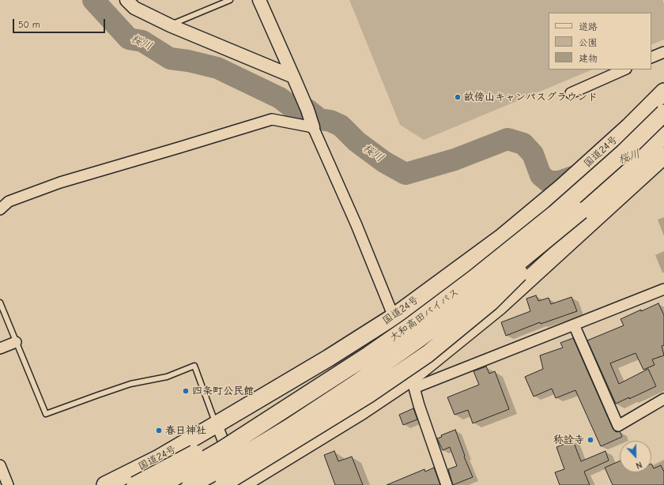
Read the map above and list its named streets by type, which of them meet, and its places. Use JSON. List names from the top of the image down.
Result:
{
  "streets": {
    "highway": ["国道24号", "大和高田バイパス"]
  },
  "water": ["桜川"],
  "places": [
    "畝傍山キャンパスグラウンド",
    "四条町公民館",
    "春日神社",
    "称詮寺"
  ],
  "legend": ["道路", "公園", "建物"],
  "scale_bar": "50 m",
  "north": "bottom"
}
